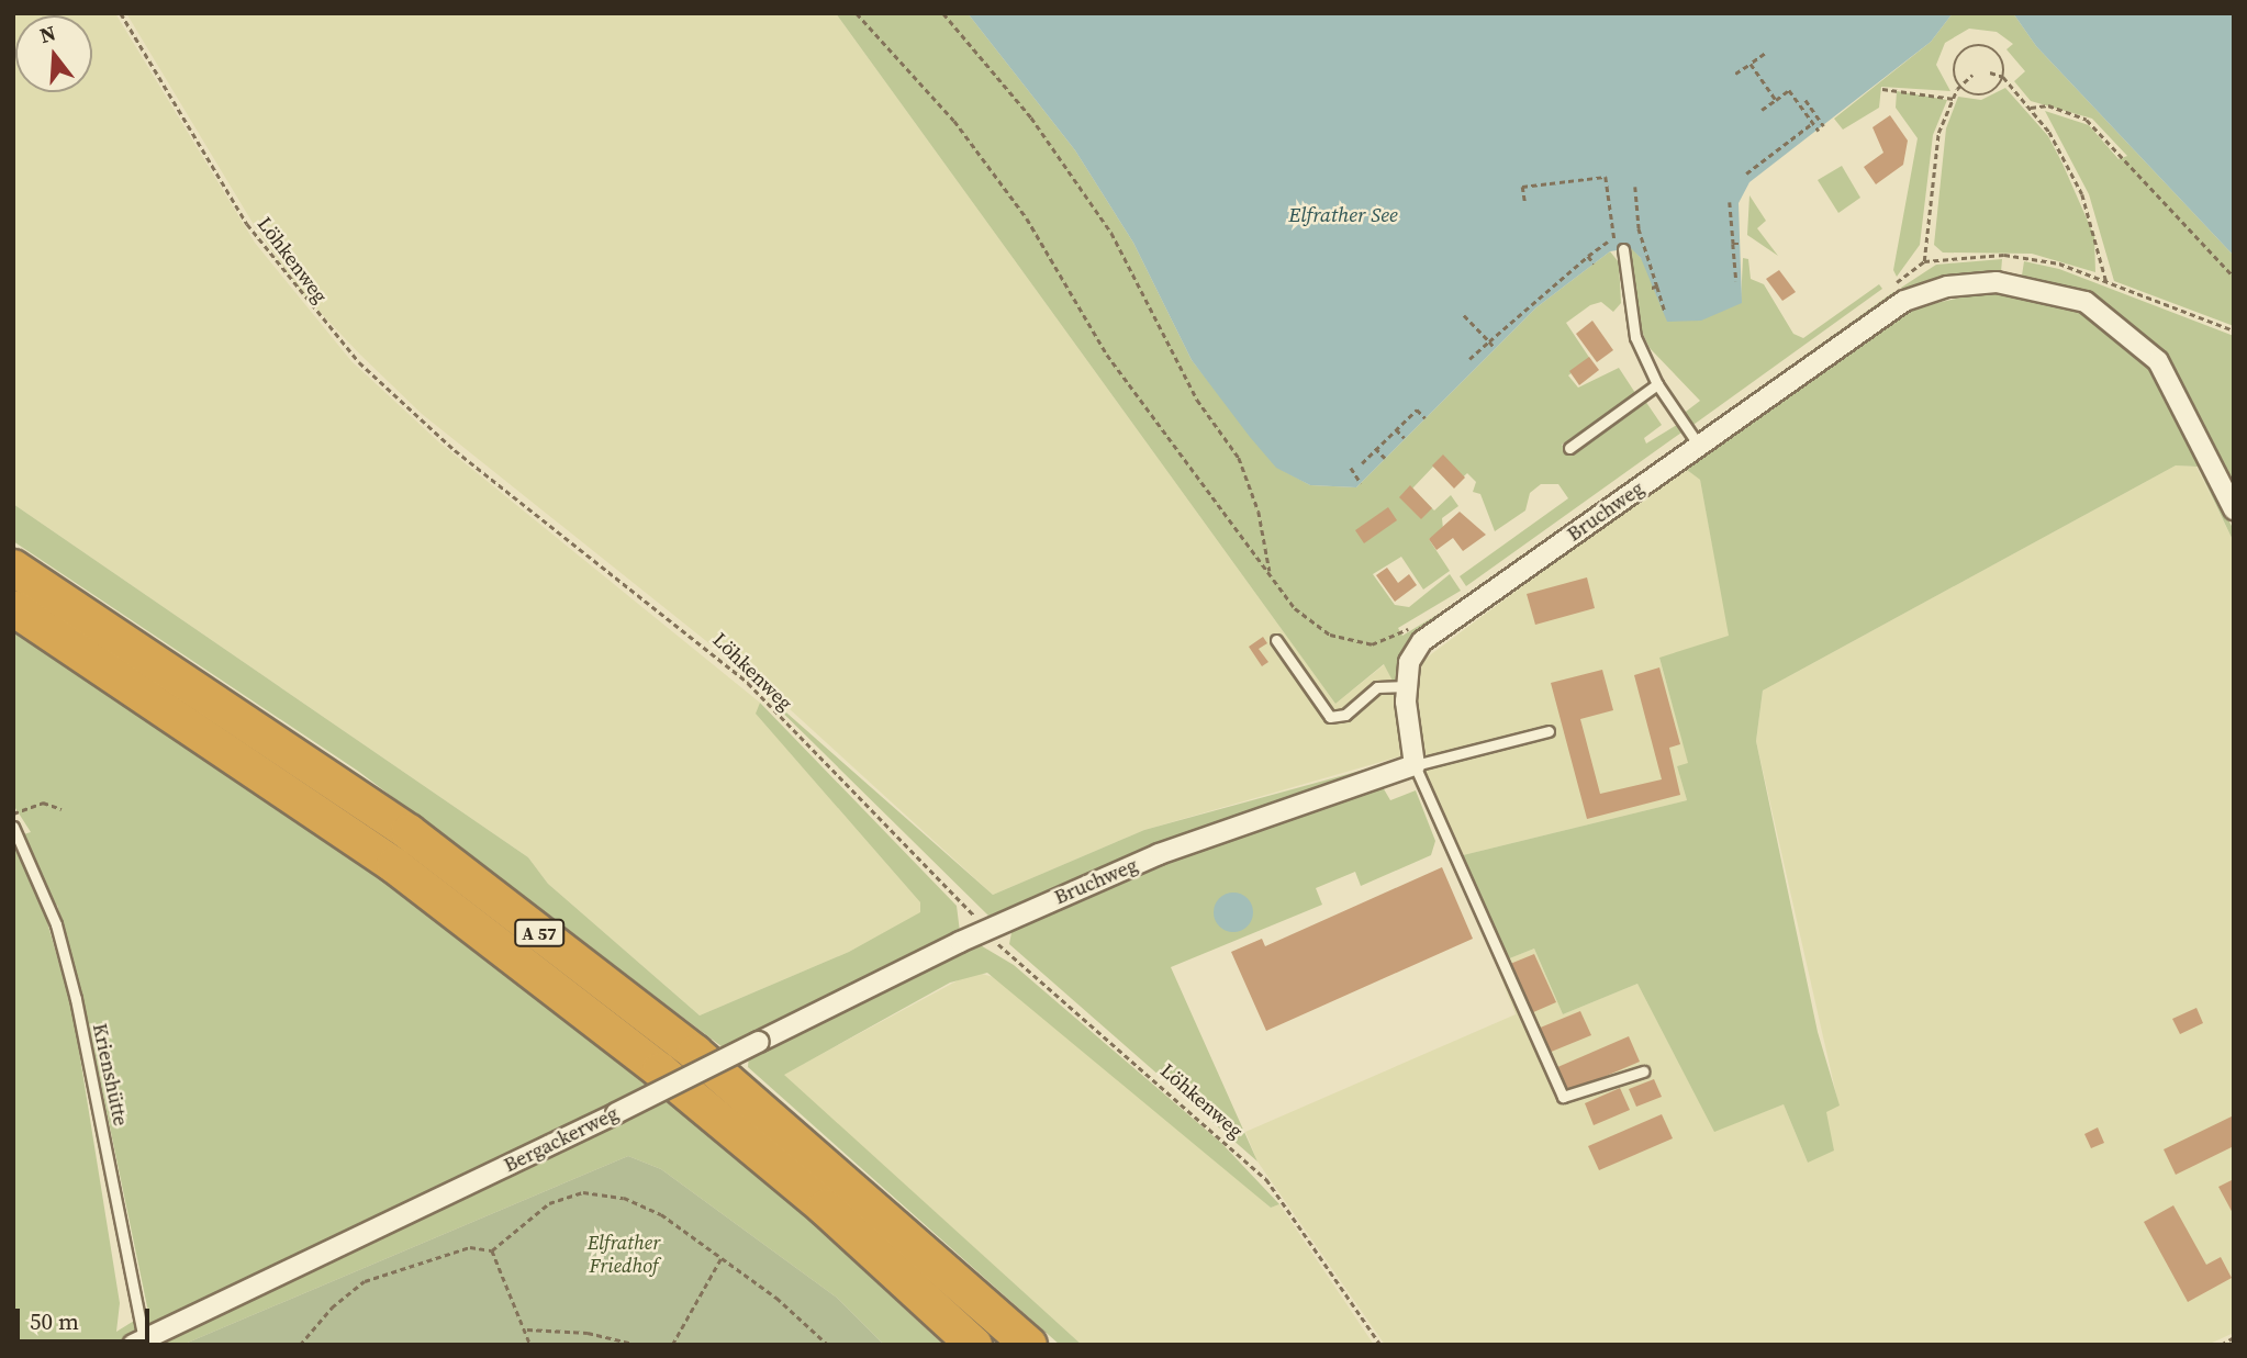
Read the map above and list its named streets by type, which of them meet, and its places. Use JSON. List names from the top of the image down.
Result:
{
  "streets": {
    "highway": ["A 57"],
    "street": ["Bruchweg", "Bergackerweg"],
    "lane": ["Krienshütte"],
    "path": ["Löhkenweg"]
  },
  "crossings": [
    ["Löhkenweg", "Bruchweg"],
    ["Löhkenweg", "Bergackerweg"],
    ["Bruchweg", "Bergackerweg"],
    ["Krienshütte", "Bergackerweg"]
  ],
  "water": ["Elfrather See"],
  "parks": ["Elfrather Friedhof"],
  "scale_bar": "50 m",
  "north": "top"
}
